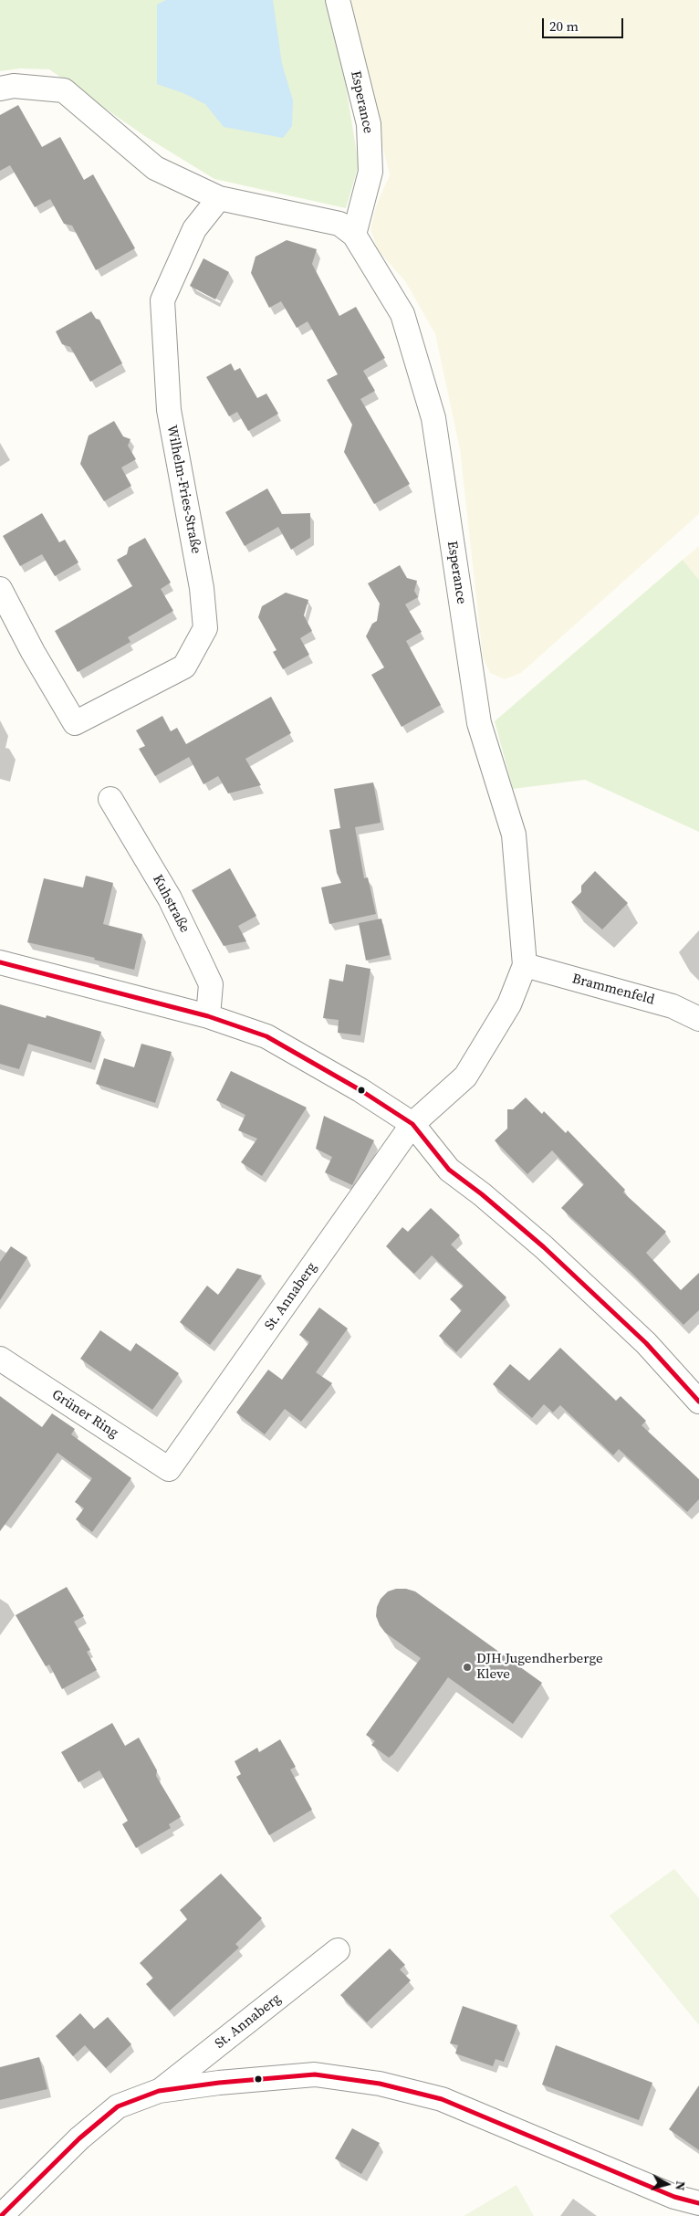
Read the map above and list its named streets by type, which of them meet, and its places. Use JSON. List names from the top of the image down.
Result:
{
  "streets": {
    "street": [
      "Esperance",
      "Wilhelm-Fries-Straße",
      "Kuhstraße",
      "Brammenfeld",
      "St. Annaberg",
      "Grüner Ring"
    ]
  },
  "crossings": [
    ["Esperance", "Brammenfeld"],
    ["Esperance", "St. Annaberg"],
    ["St. Annaberg", "Grüner Ring"]
  ],
  "places": ["DJH Jugendherberge Kleve"],
  "scale_bar": "20 m",
  "north": "right"
}
